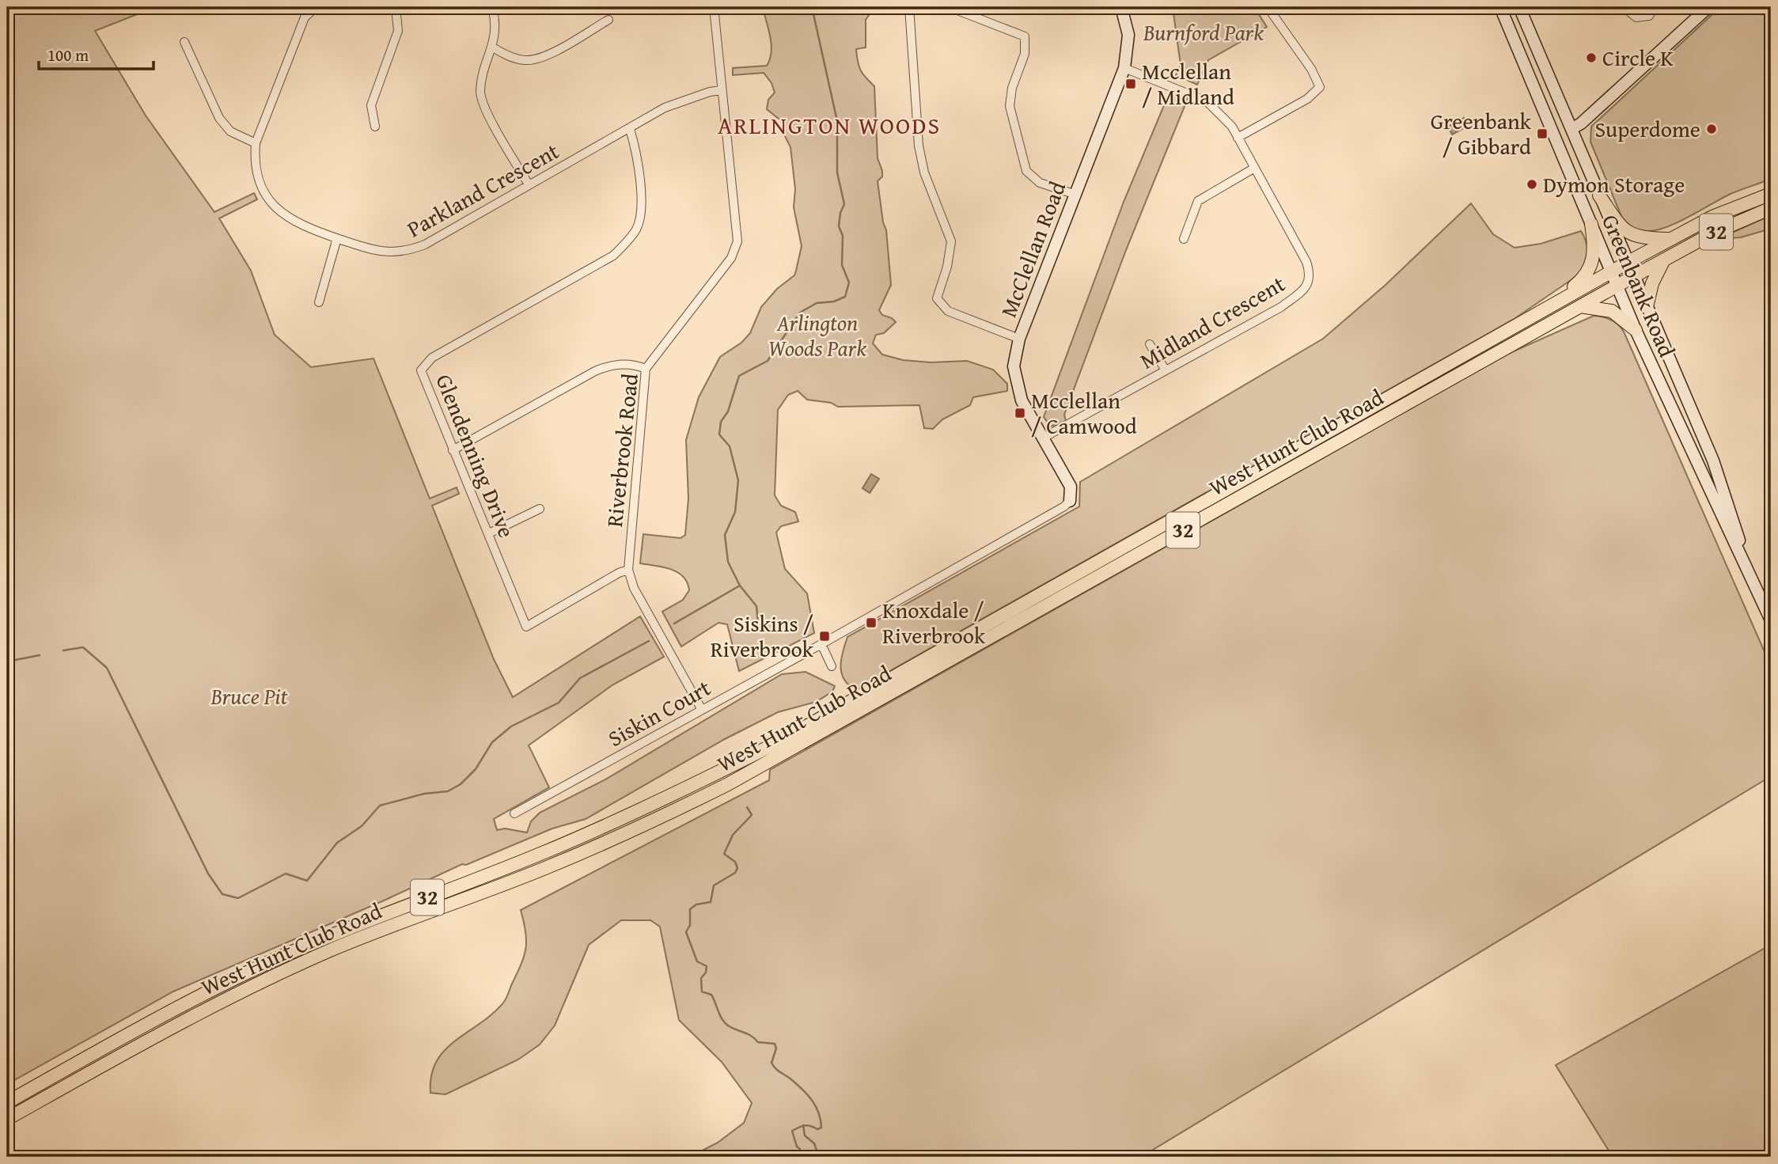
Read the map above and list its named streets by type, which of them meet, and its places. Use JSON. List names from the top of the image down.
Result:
{
  "streets": {
    "main road": [
      "32",
      "McClellan Road",
      "Greenbank Road",
      "West Hunt Club Road"
    ],
    "street": [
      "Parkland Crescent",
      "Midland Crescent",
      "Riverbrook Road",
      "Glendenning Drive",
      "Siskin Court"
    ]
  },
  "crossings": [
    ["Parkland Crescent", "Riverbrook Road"],
    ["Parkland Crescent", "Glendenning Drive"],
    ["McClellan Road", "Midland Crescent"],
    ["McClellan Road", "Siskin Court"],
    ["Greenbank Road", "West Hunt Club Road"],
    ["Riverbrook Road", "Glendenning Drive"],
    ["Riverbrook Road", "Siskin Court"]
  ],
  "districts": ["ARLINGTON WOODS"],
  "parks": ["Burnford Park", "Arlington Woods Park", "Bruce Pit"],
  "places": {
    "other": ["Circle K", "Superdome", "Dymon Storage"],
    "transit": [
      "Mcclellan / Midland",
      "Greenbank / Gibbard",
      "Mcclellan / Camwood",
      "Knoxdale / Riverbrook",
      "Siskins / Riverbrook"
    ]
  },
  "scale_bar": "100 m"
}
